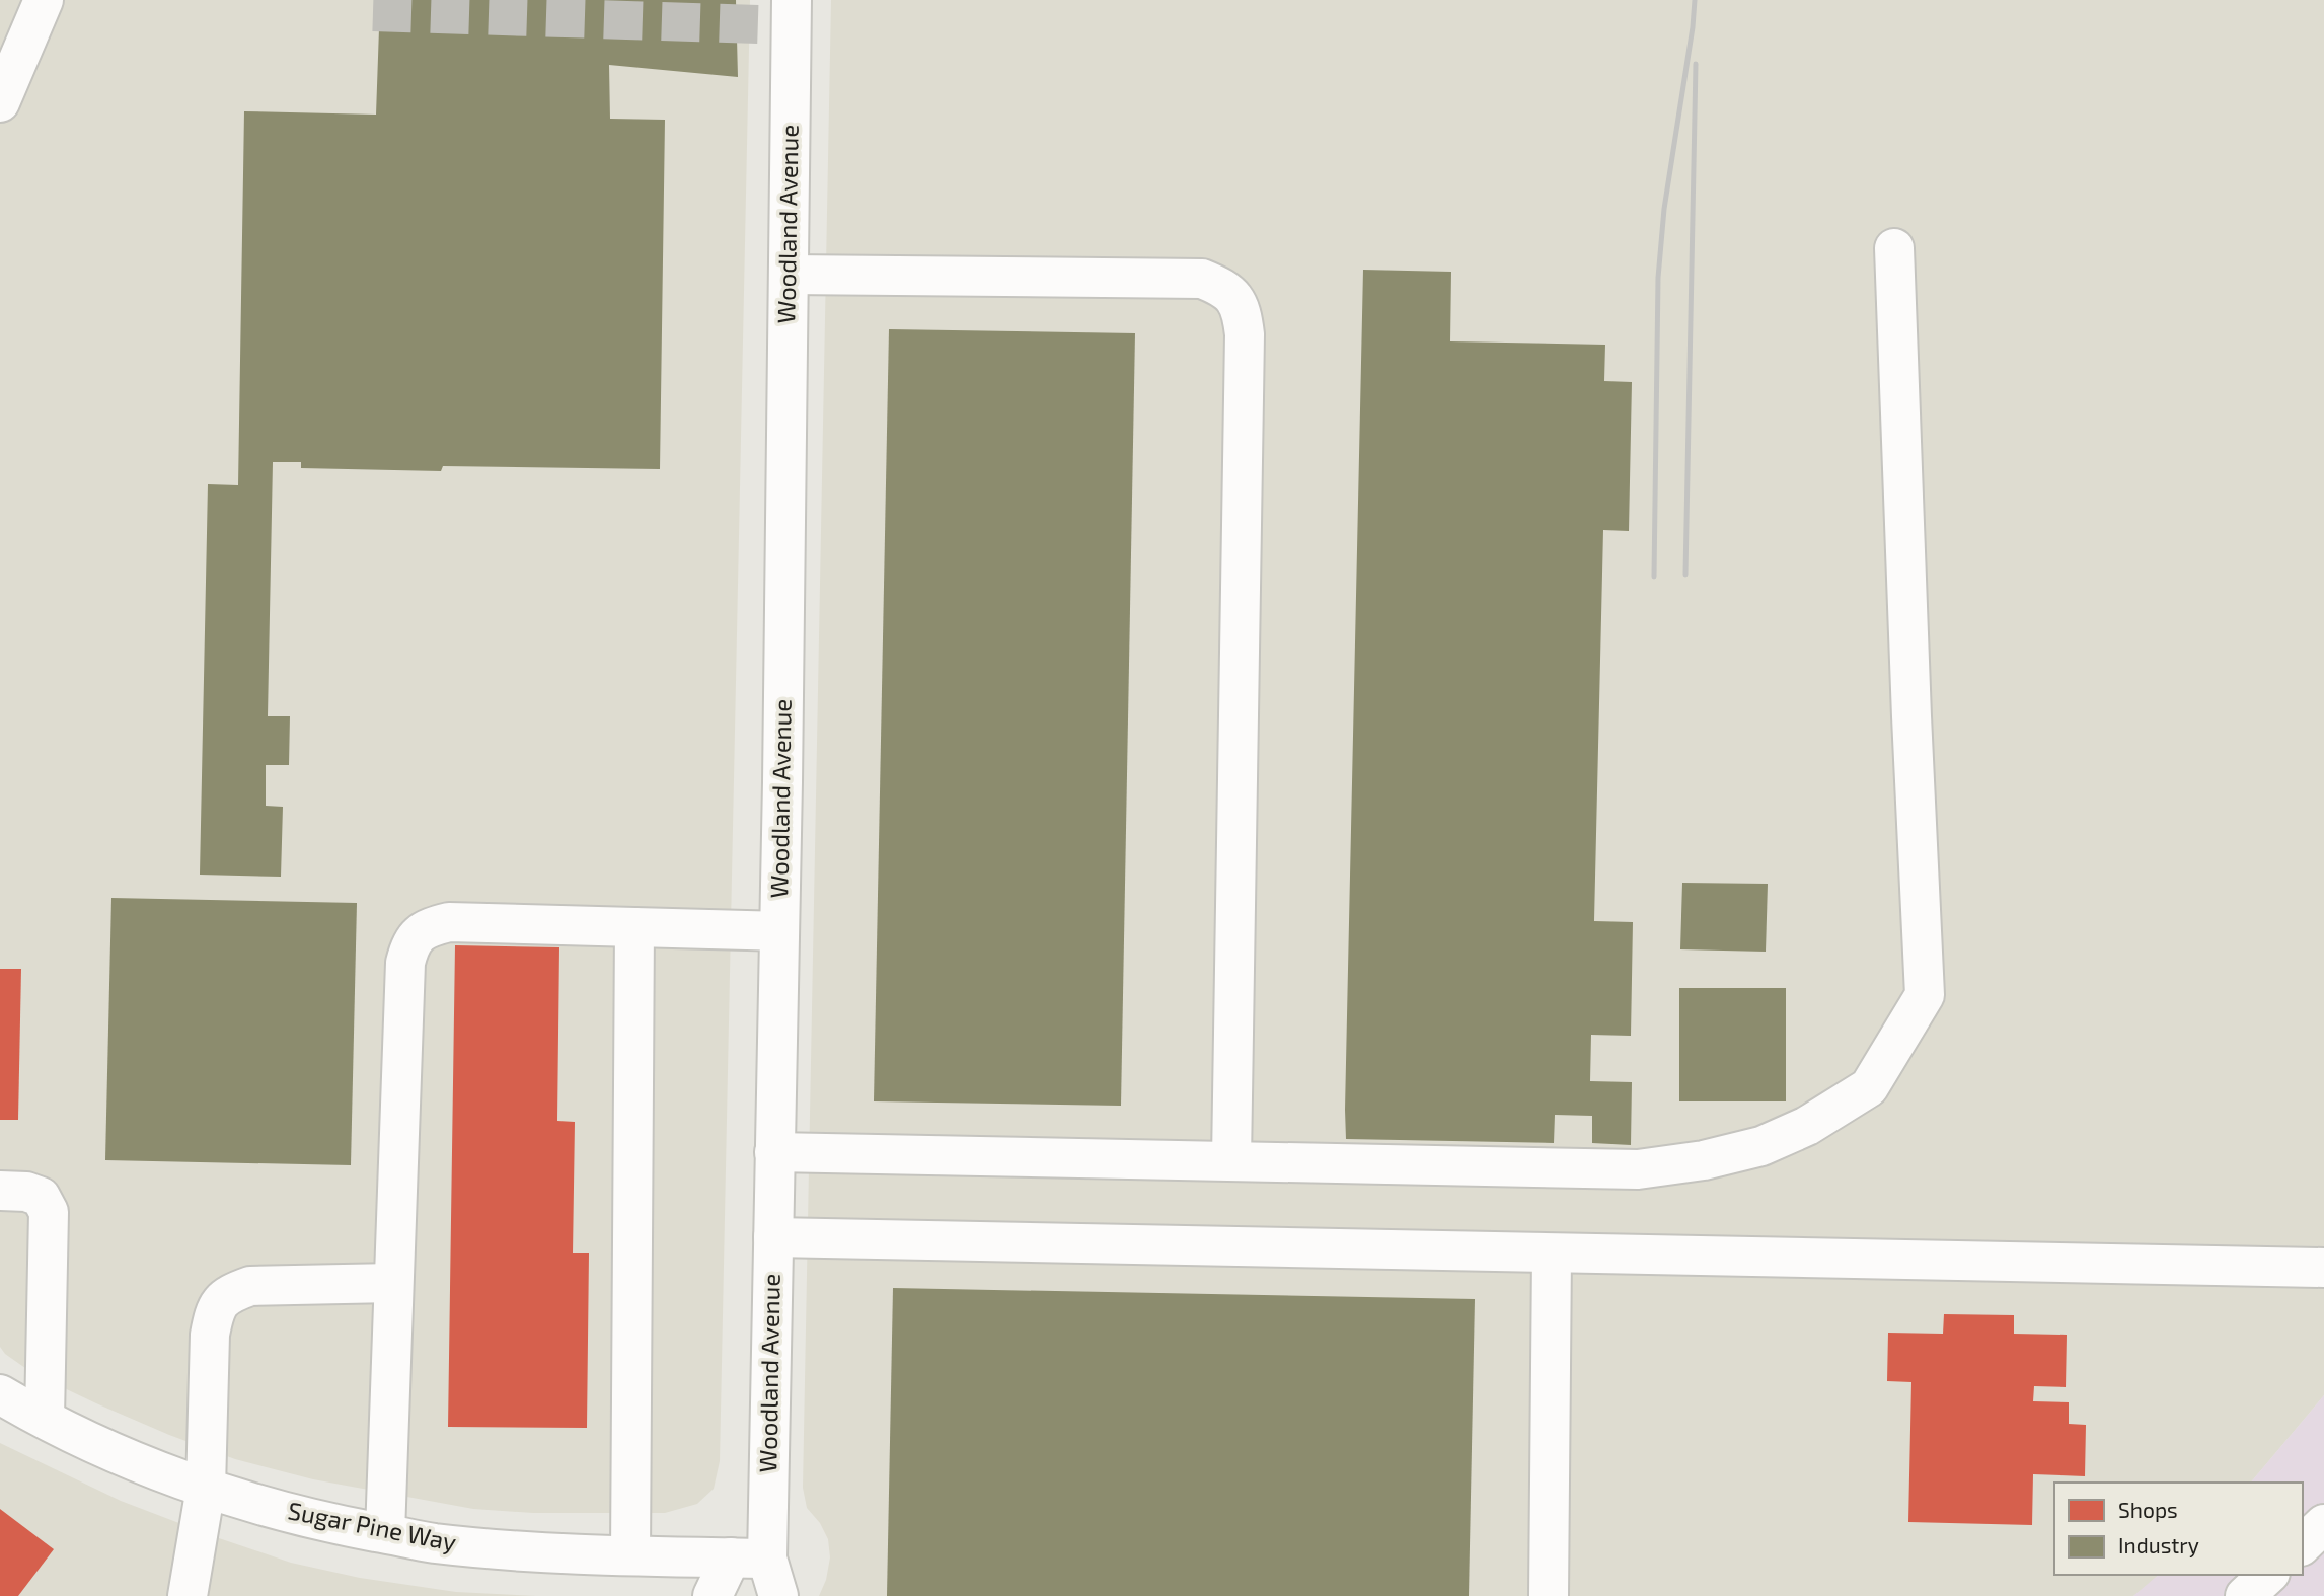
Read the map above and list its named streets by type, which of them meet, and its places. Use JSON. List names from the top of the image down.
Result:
{
  "streets": {
    "street": ["Woodland Avenue", "Sugar Pine Way"]
  },
  "crossings": [
    ["Woodland Avenue", "Sugar Pine Way"]
  ],
  "legend": ["Shops", "Industry"]
}
